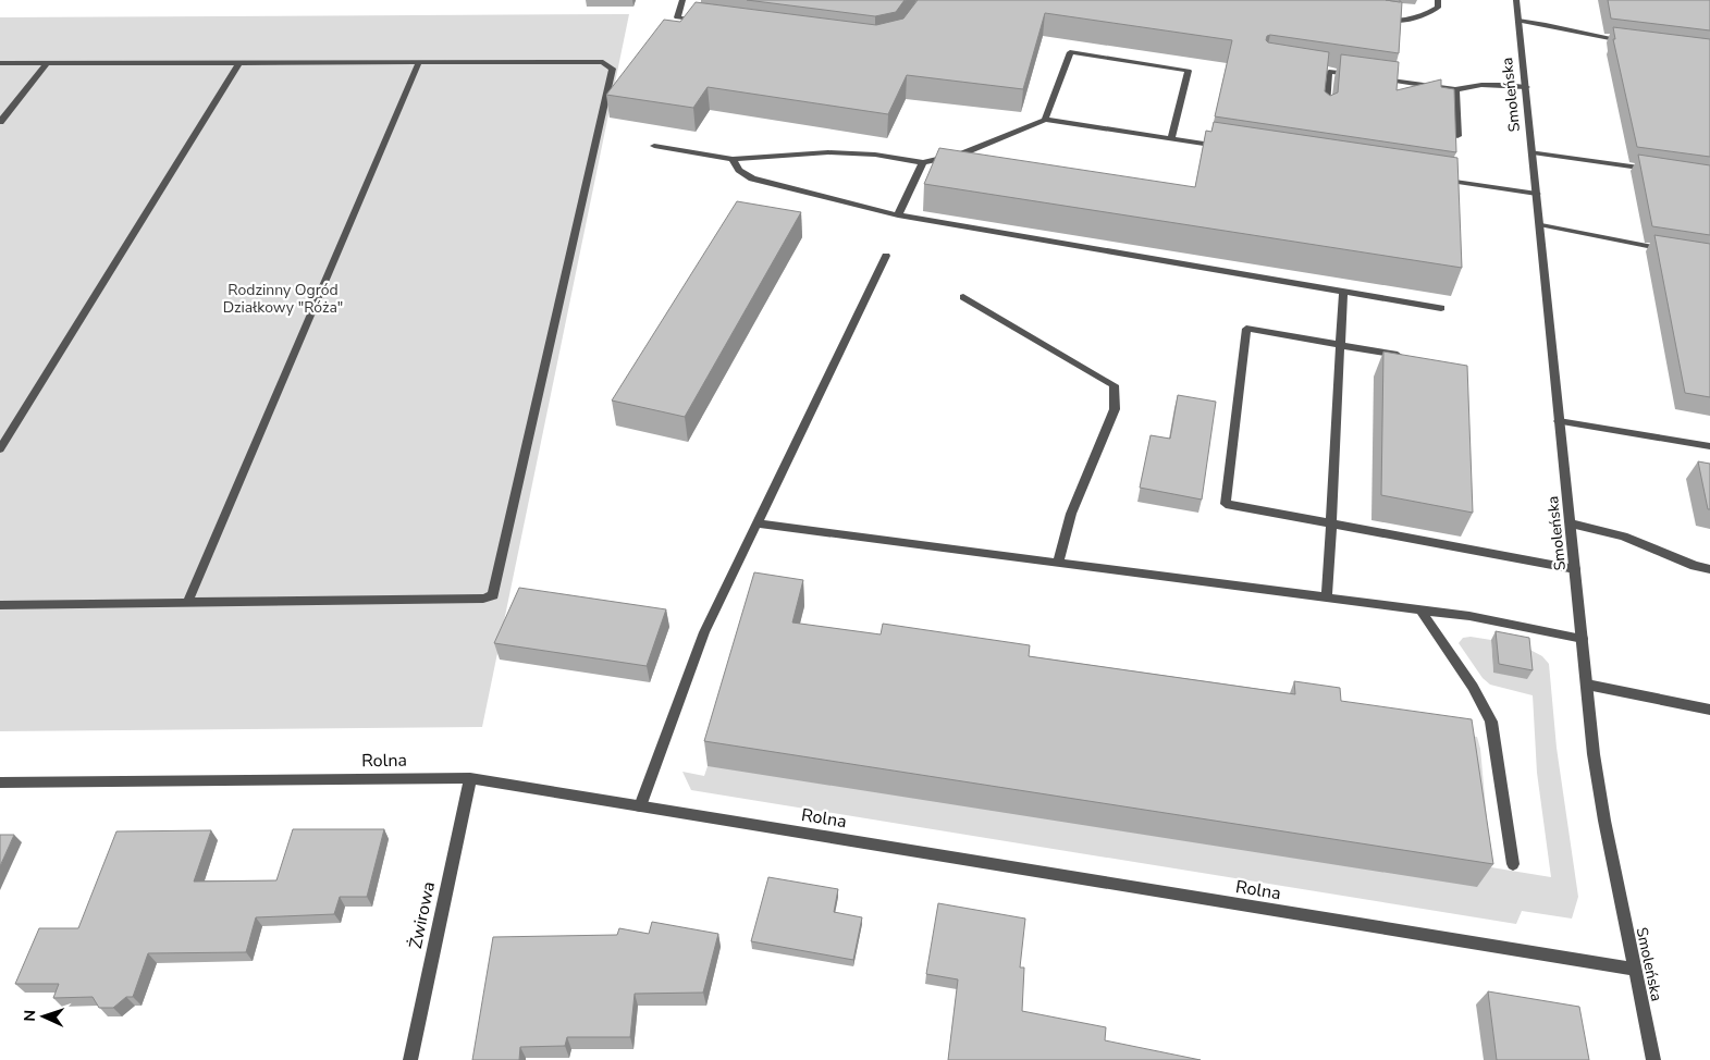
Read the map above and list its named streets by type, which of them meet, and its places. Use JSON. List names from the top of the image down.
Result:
{
  "streets": {
    "street": ["Smoleńska", "Rolna", "Żwirowa"]
  },
  "crossings": [
    ["Smoleńska", "Rolna"],
    ["Rolna", "Żwirowa"]
  ],
  "parks": ["Rodzinny Ogród Działkowy \"Róża\""],
  "north": "left"
}
